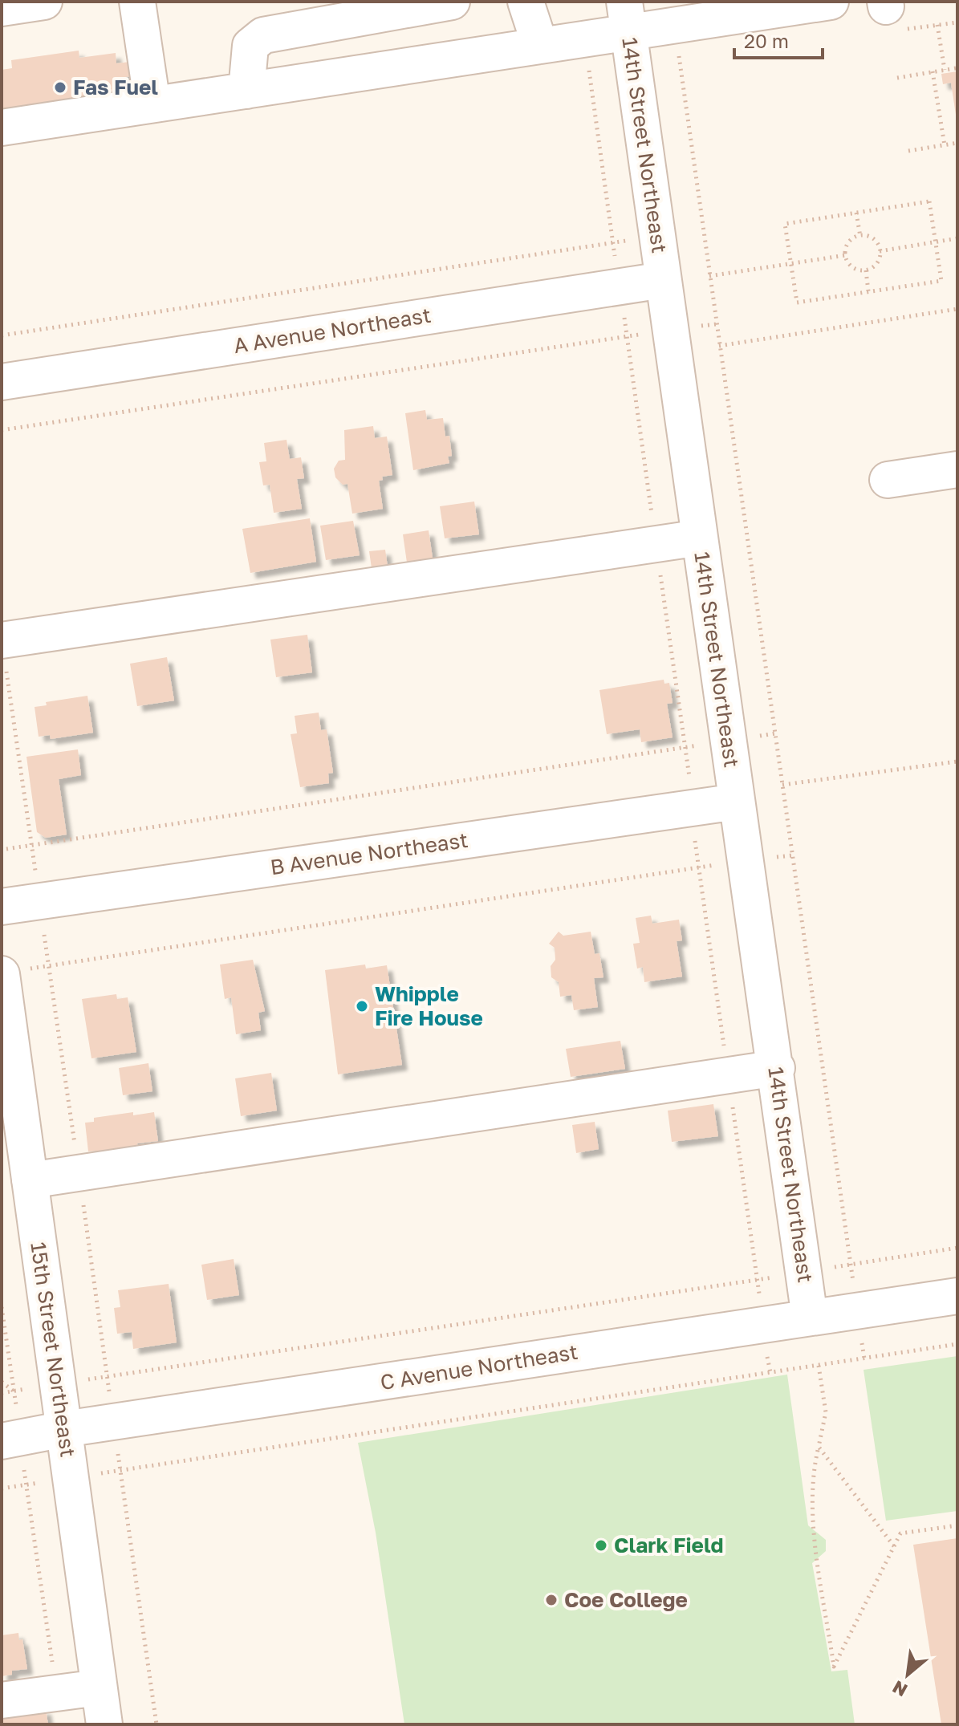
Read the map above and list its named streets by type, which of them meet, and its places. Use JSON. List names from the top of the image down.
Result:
{
  "streets": {
    "street": [
      "14th Street Northeast",
      "A Avenue Northeast",
      "B Avenue Northeast",
      "15th Street Northeast",
      "C Avenue Northeast"
    ]
  },
  "crossings": [
    ["14th Street Northeast", "A Avenue Northeast"],
    ["14th Street Northeast", "B Avenue Northeast"],
    ["14th Street Northeast", "C Avenue Northeast"],
    ["15th Street Northeast", "C Avenue Northeast"]
  ],
  "places": [
    "Fas Fuel",
    "Whipple Fire House",
    "Clark Field",
    "Coe College"
  ],
  "scale_bar": "20 m",
  "north": "bottom left"
}
